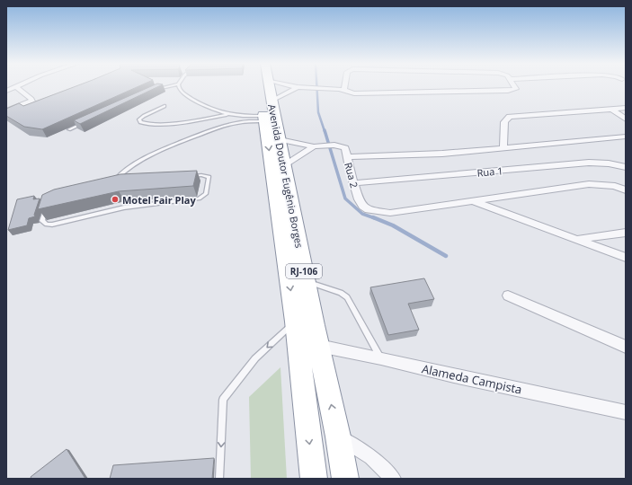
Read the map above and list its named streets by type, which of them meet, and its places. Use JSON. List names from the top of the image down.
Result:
{
  "streets": {
    "highway": ["Avenida Doutor Eugênio Borges", "RJ-106"],
    "street": ["Rua 1", "Rua 2", "Alameda Campista"]
  },
  "crossings": [
    ["Rua 1", "Rua 2"],
    ["Avenida Doutor Eugênio Borges", "Alameda Campista"]
  ],
  "places": ["Motel Fair Play"]
}
